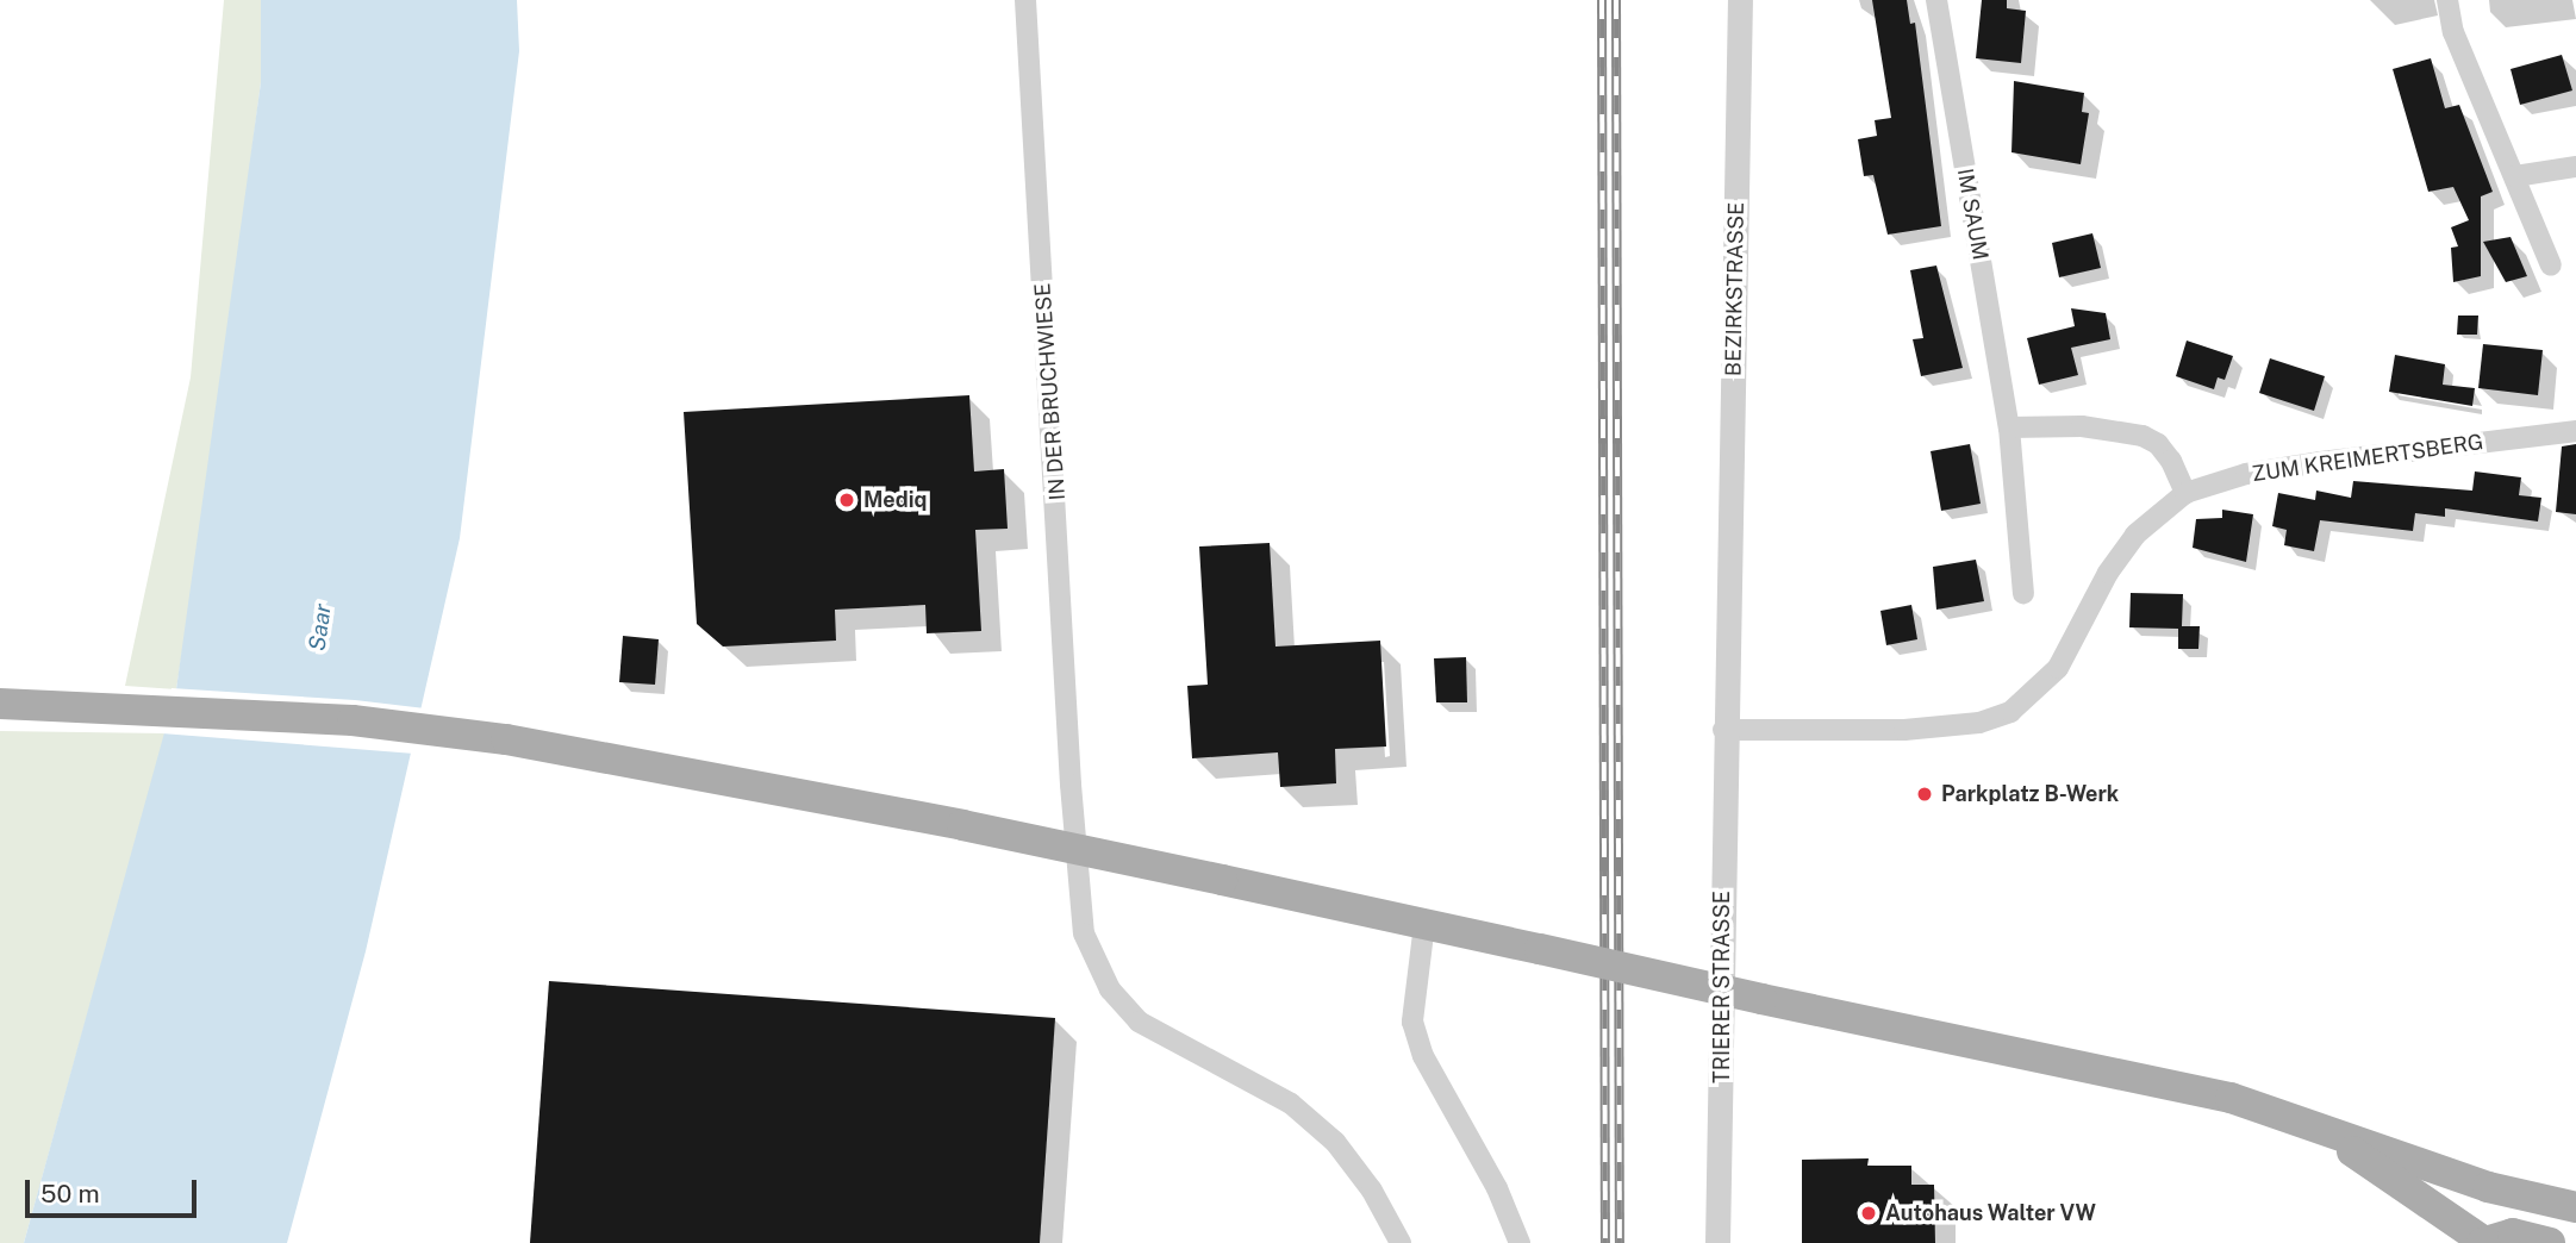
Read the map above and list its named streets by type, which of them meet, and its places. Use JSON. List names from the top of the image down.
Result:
{
  "streets": {
    "street": [
      "IM SAUM",
      "BEZIRKSTRASSE",
      "IN DER BRUCHWIESE",
      "ZUM KREIMERTSBERG",
      "TRIERER STRASSE"
    ]
  },
  "crossings": [
    ["BEZIRKSTRASSE", "ZUM KREIMERTSBERG"],
    ["BEZIRKSTRASSE", "TRIERER STRASSE"],
    ["ZUM KREIMERTSBERG", "TRIERER STRASSE"]
  ],
  "water": ["Saar"],
  "places": ["Mediq", "Parkplatz B-Werk", "Autohaus Walter VW"],
  "scale_bar": "50 m"
}
